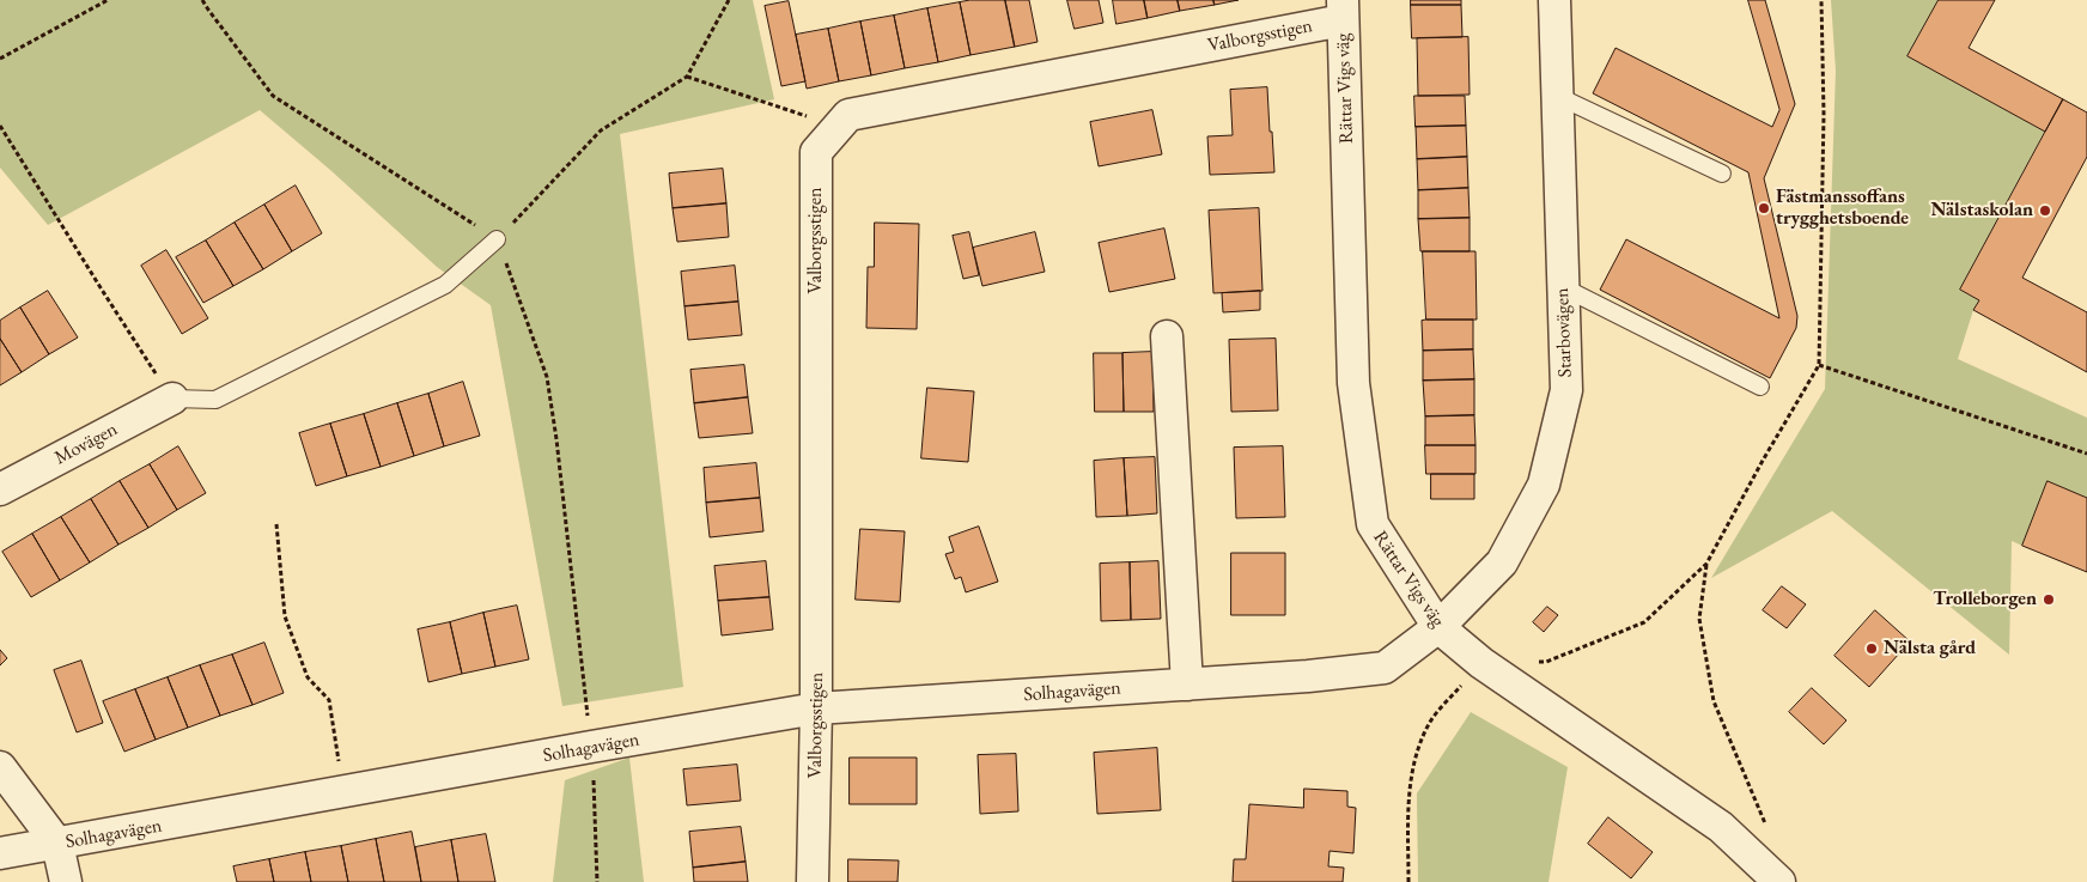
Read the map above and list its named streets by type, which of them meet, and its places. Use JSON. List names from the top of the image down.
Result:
{
  "streets": {
    "street": [
      "Valborgsstigen",
      "Rättar Vigs väg",
      "Starbovägen",
      "Movägen",
      "Solhagavägen"
    ]
  },
  "crossings": [
    ["Valborgsstigen", "Rättar Vigs väg"],
    ["Valborgsstigen", "Solhagavägen"],
    ["Rättar Vigs väg", "Starbovägen"],
    ["Rättar Vigs väg", "Solhagavägen"],
    ["Starbovägen", "Solhagavägen"]
  ],
  "places": [
    "Fästmanssoffans trygghetsboende",
    "Nälstaskolan",
    "Trolleborgen",
    "Nälsta gård"
  ]
}
